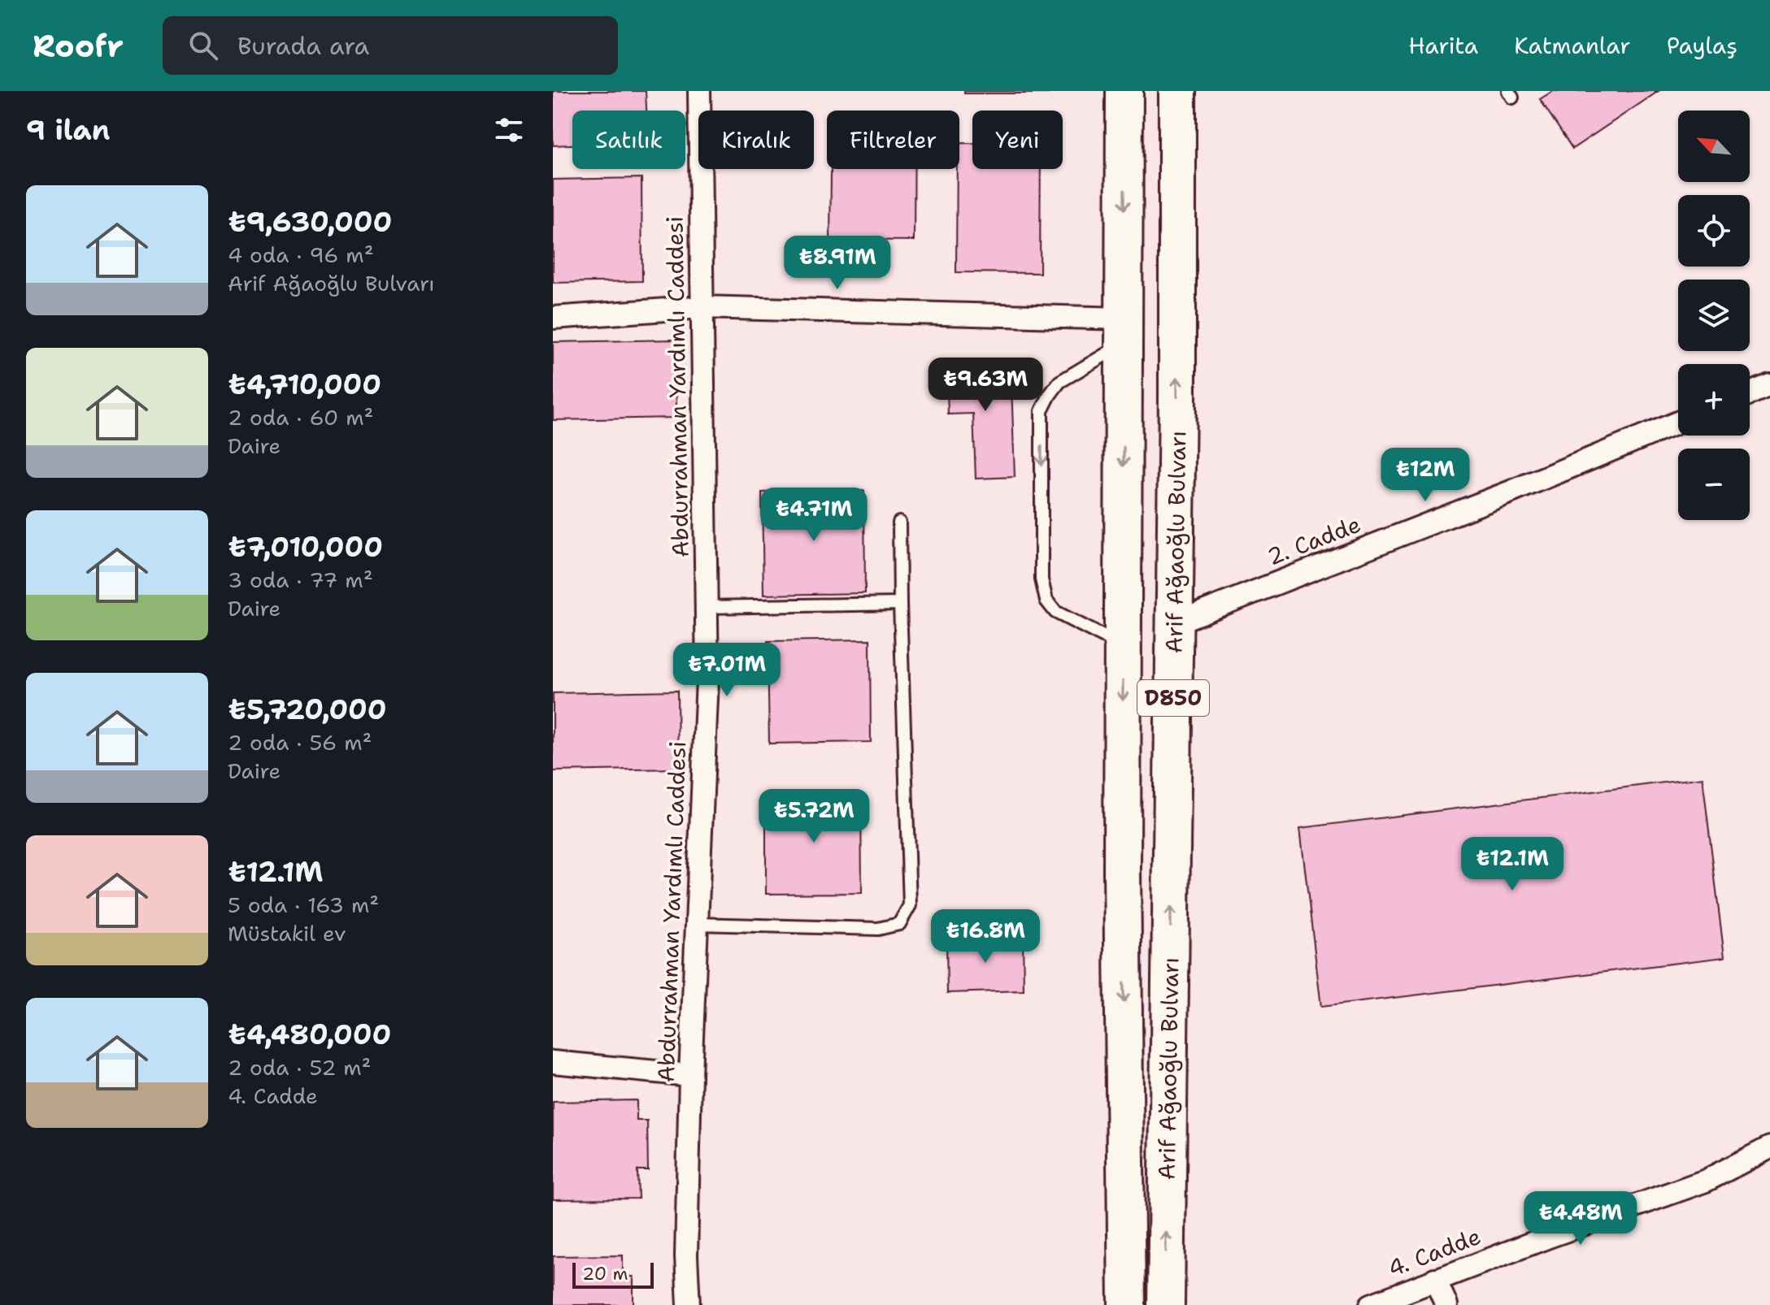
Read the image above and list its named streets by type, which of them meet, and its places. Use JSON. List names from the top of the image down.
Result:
{
  "streets": {
    "highway": ["Arif Ağaoğlu Bulvarı", "D850"],
    "street": ["Abdurrahman Yardımlı Caddesi", "2. Cadde", "4. Cadde"]
  },
  "crossings": [
    ["2. Cadde", "Arif Ağaoğlu Bulvarı"]
  ],
  "scale_bar": "20 m",
  "north": "top left",
  "page": {
    "header": "Roofr",
    "search": "Burada ara",
    "nav": ["Harita", "Katmanlar", "Paylaş"],
    "heading": "9 ilan",
    "map_buttons": ["+", "−"],
    "chip": [
      "Satılık",
      "Kiralık",
      "Filtreler",
      "Yeni"
    ],
    "list": [
      {
        "name": "₺9,630,000",
        "note": "4 oda · 96 m² · Arif Ağaoğlu Bulvarı"
      },
      {
        "name": "₺4,710,000",
        "note": "2 oda · 60 m² · Daire"
      },
      {
        "name": "₺7,010,000",
        "note": "3 oda · 77 m² · Daire"
      },
      {
        "name": "₺5,720,000",
        "note": "2 oda · 56 m² · Daire"
      },
      {
        "name": "₺12.1M",
        "note": "5 oda · 163 m² · Müstakil ev"
      },
      {
        "name": "₺4,480,000",
        "note": "2 oda · 52 m² · 4. Cadde"
      }
    ],
    "price": [
      "₺8.91M",
      "₺9.63M",
      "₺12M",
      "₺4.71M",
      "₺7.01M",
      "₺5.72M",
      "₺12.1M",
      "₺16.8M",
      "₺4.48M"
    ],
    "scale": "20 m"
  }
}
